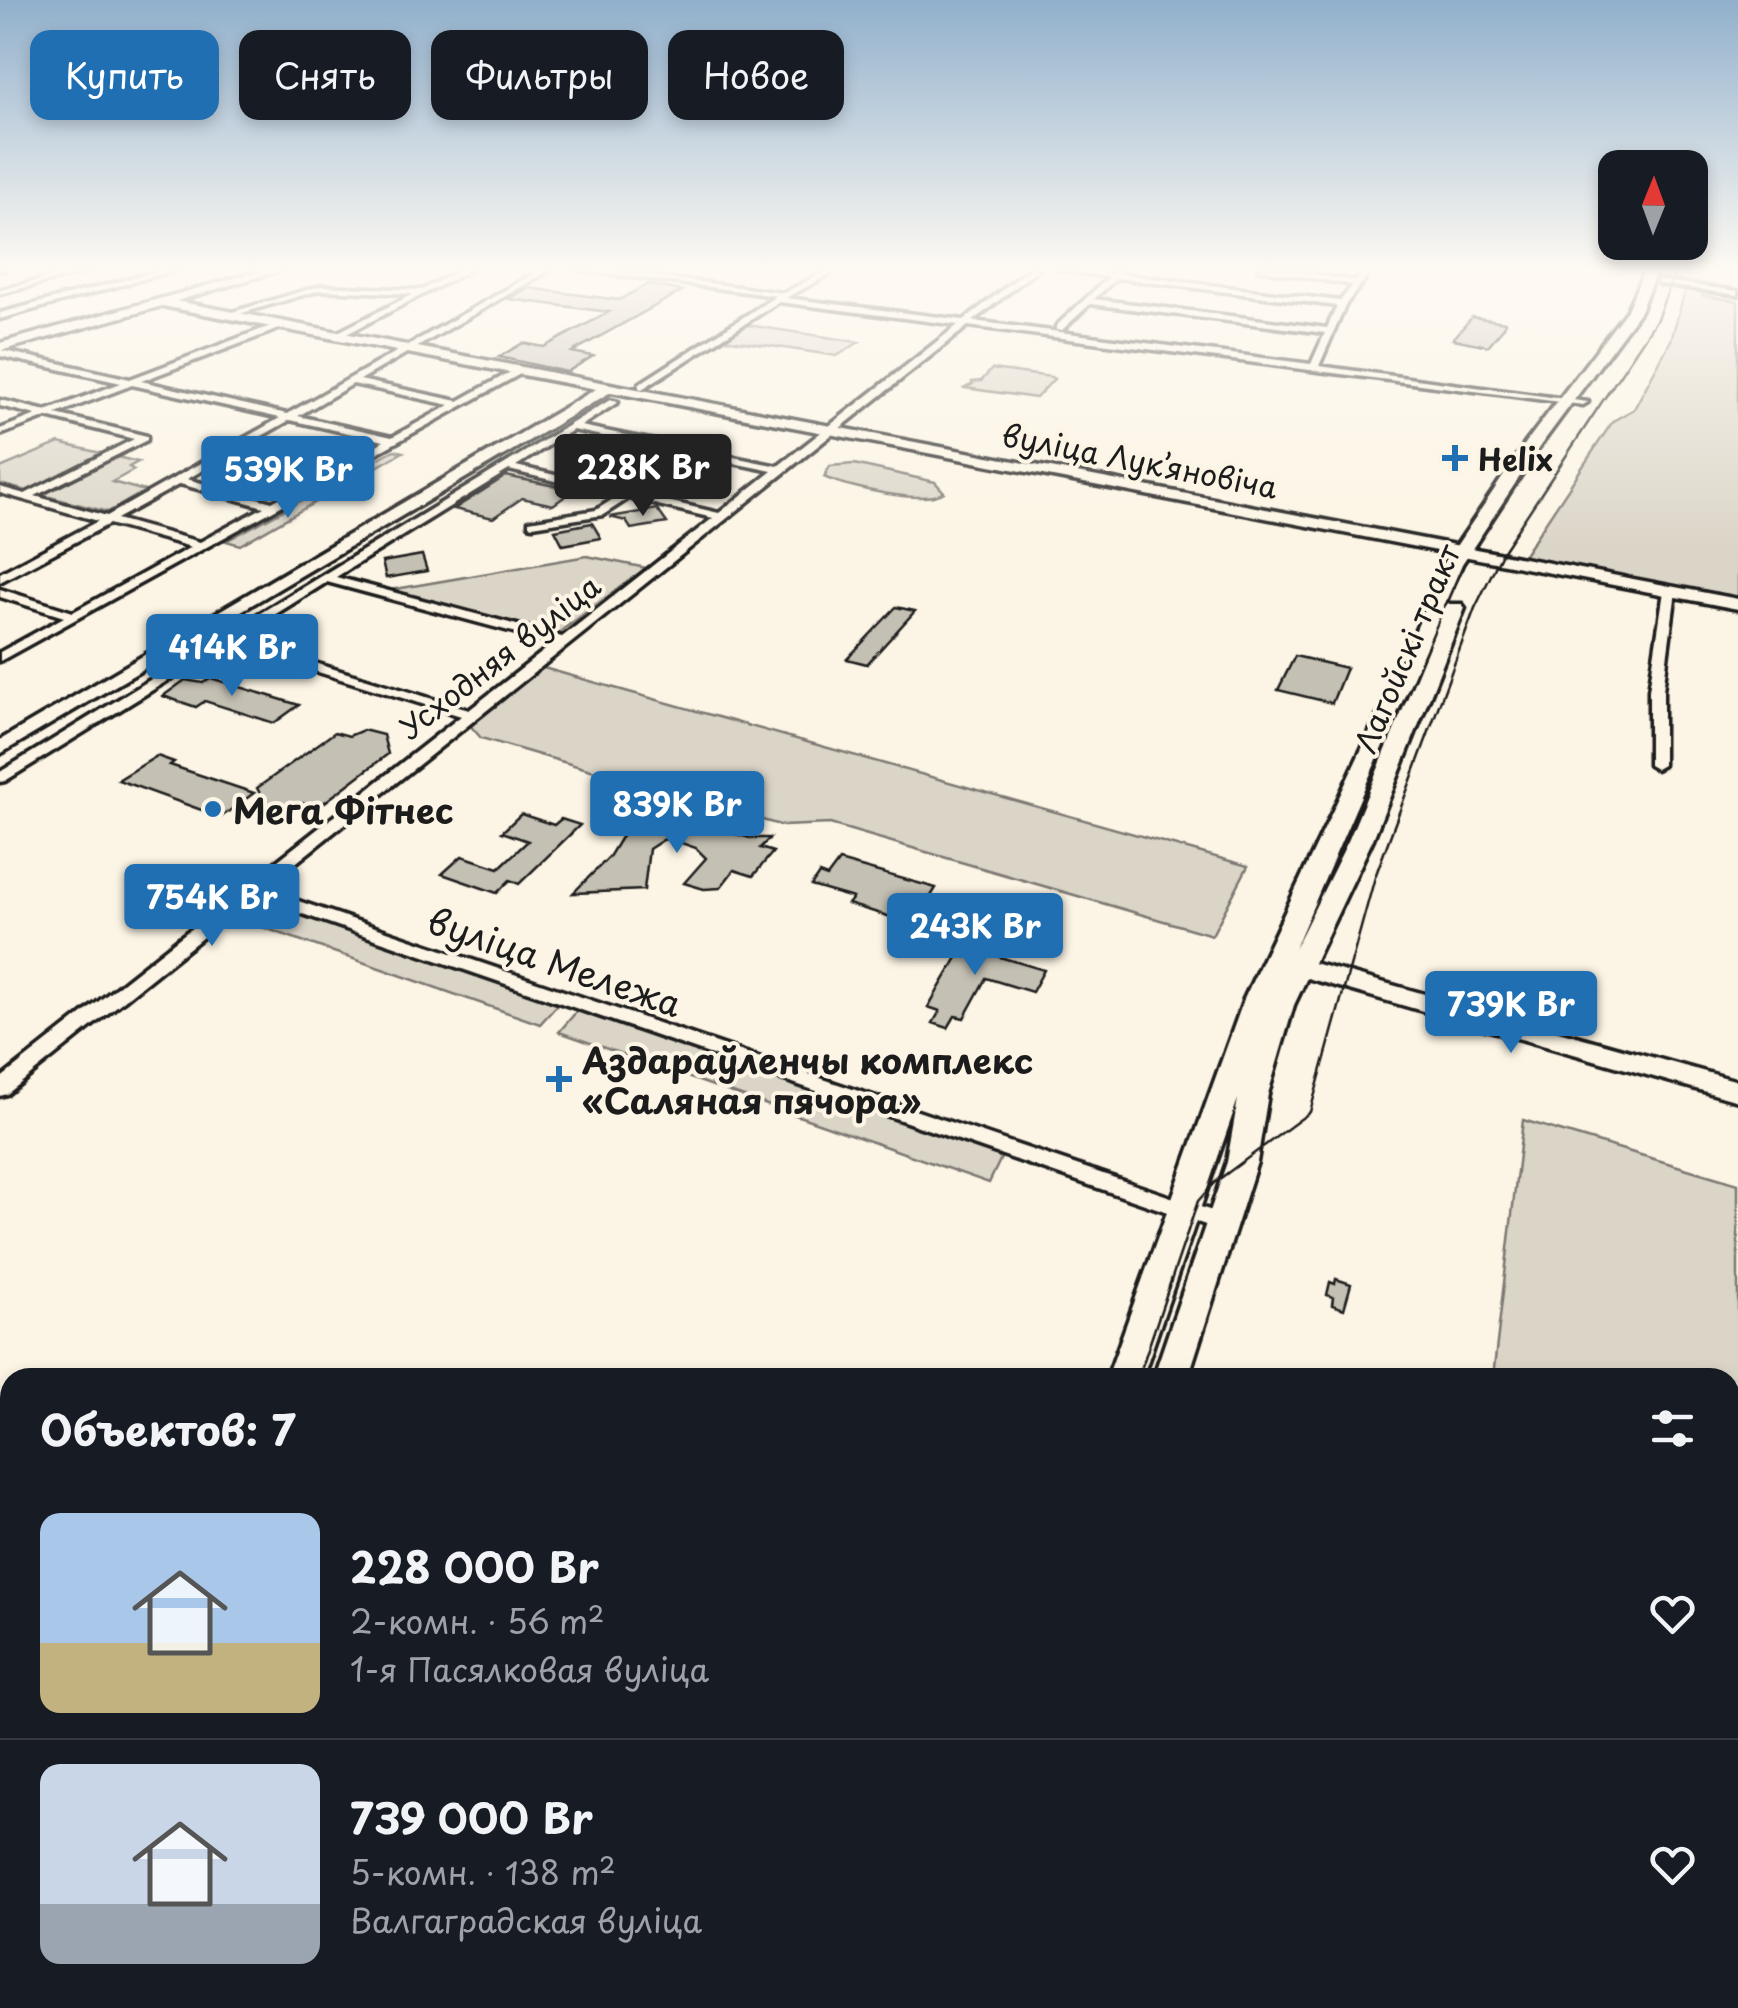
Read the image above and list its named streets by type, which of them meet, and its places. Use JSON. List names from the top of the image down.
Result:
{
  "streets": {
    "main road": ["вуліца Лукʼяновіча", "Лагойскі тракт"],
    "street": ["Усходняя вуліца", "вуліца Мележа"]
  },
  "crossings": [
    ["вуліца Лукʼяновіча", "Лагойскі тракт"],
    ["вуліца Лукʼяновіча", "Усходняя вуліца"],
    ["Усходняя вуліца", "вуліца Мележа"]
  ],
  "places": {
    "health": ["Helix", "Аздараўленчы комплекс «Саляная пячора»"],
    "other": ["Мега Фітнес"]
  },
  "north": "top",
  "page": {
    "chip": [
      "Купить",
      "Снять",
      "Фильтры",
      "Новое"
    ],
    "price": [
      "228K Br",
      "539K Br",
      "414K Br",
      "839K Br",
      "754K Br",
      "243K Br",
      "739K Br"
    ],
    "heading": "Объектов: 7",
    "list": [
      {
        "name": "228 000 Br",
        "note": "2-комн. · 56 m² · 1-я Пасялковая вуліца"
      },
      {
        "name": "739 000 Br",
        "note": "5-комн. · 138 m² · Валгаградская вуліца"
      }
    ]
  }
}
